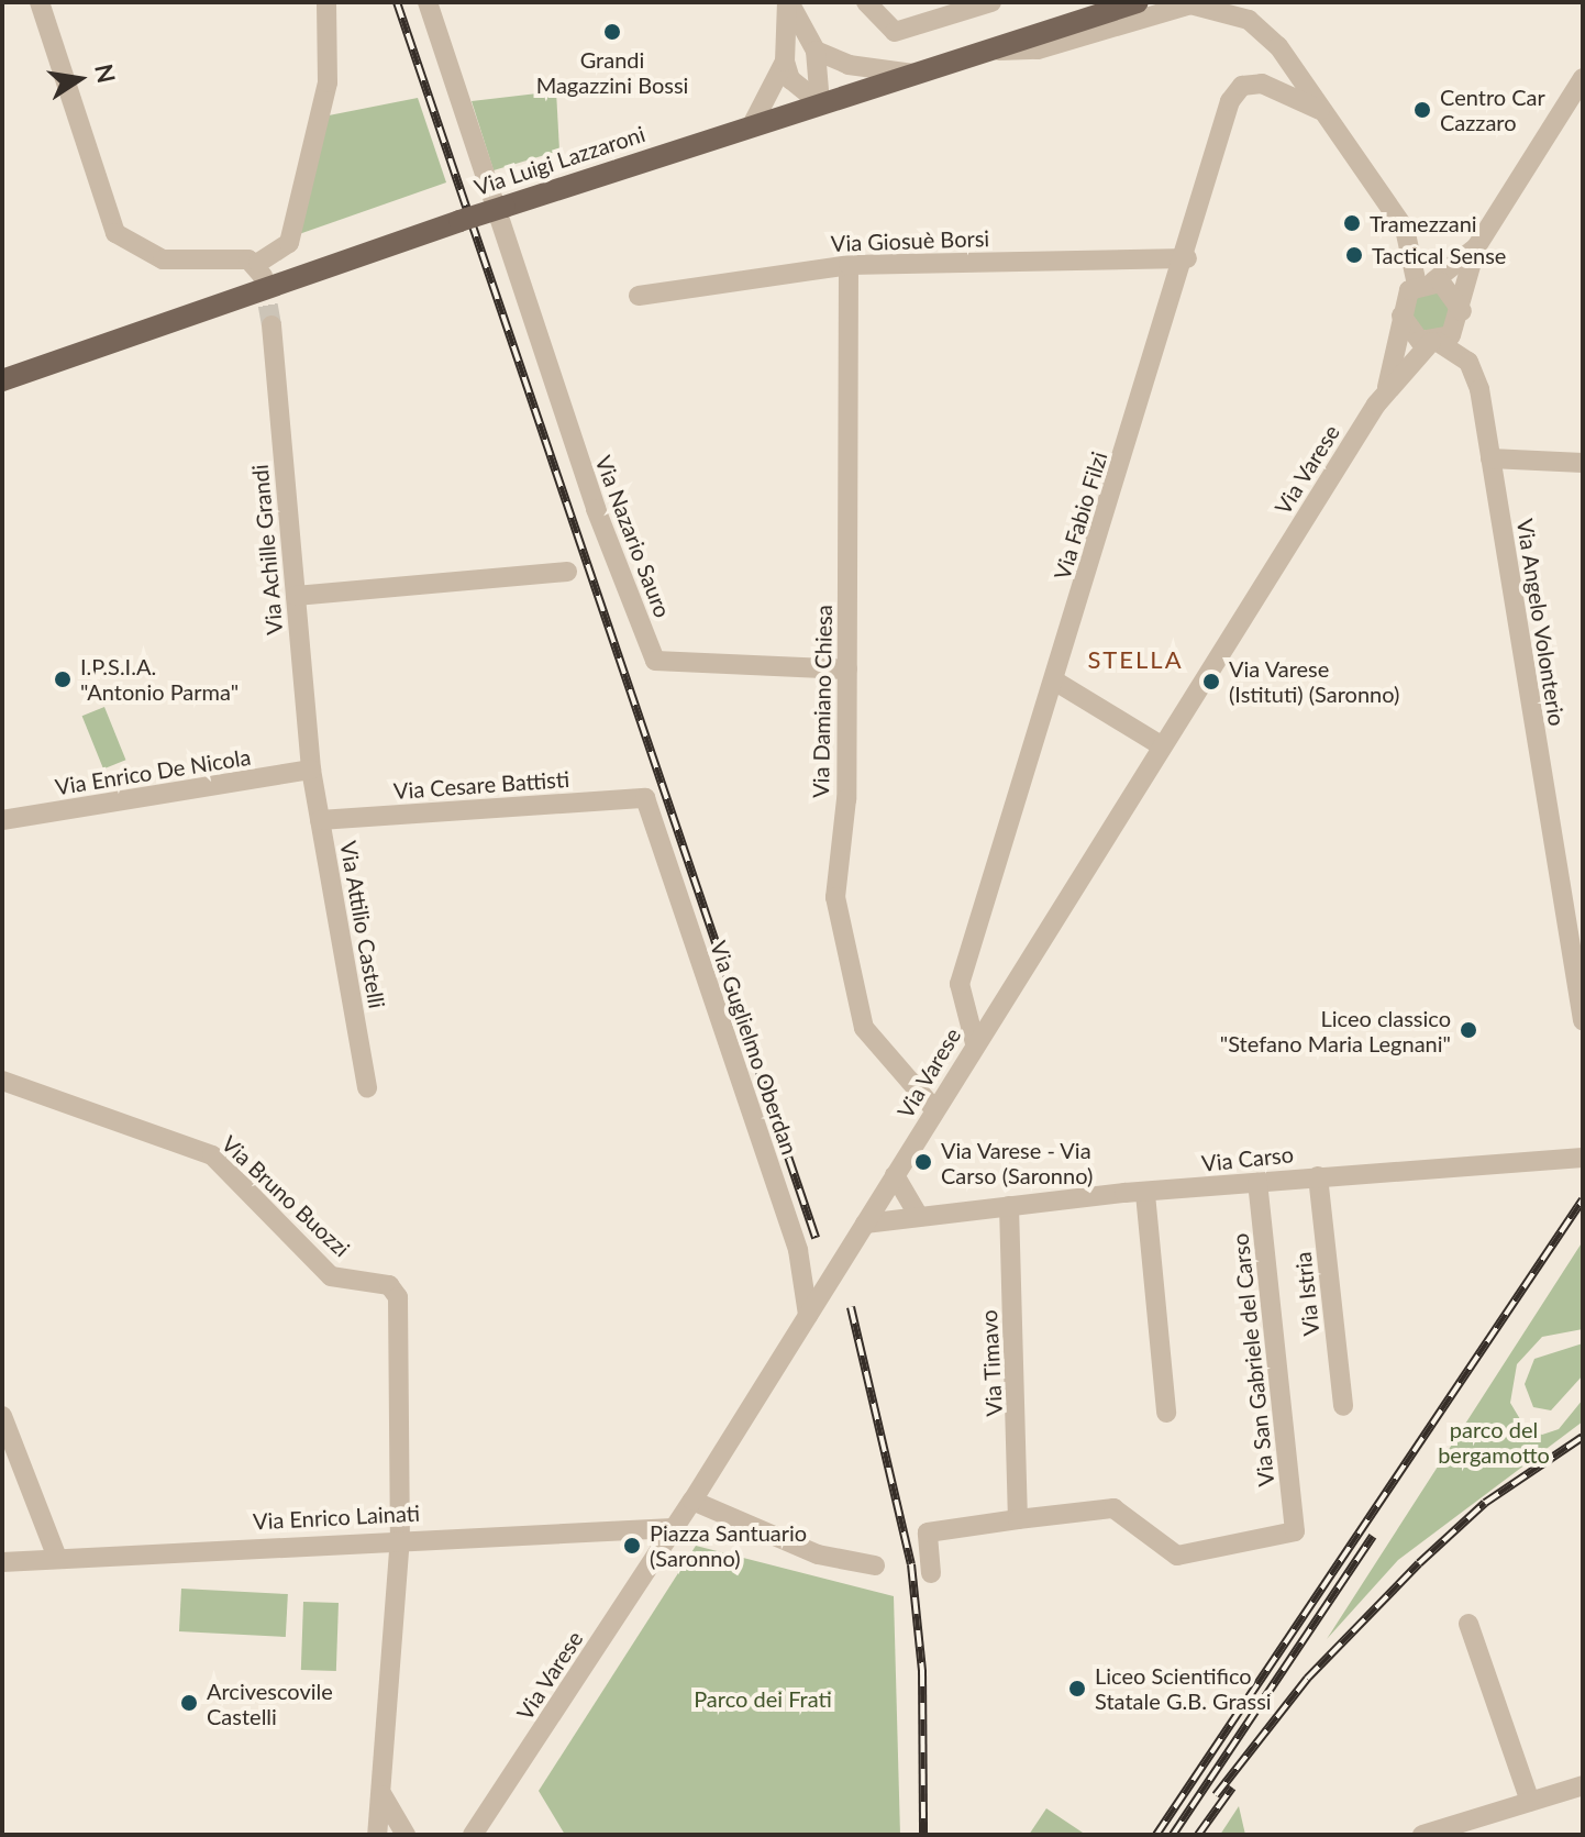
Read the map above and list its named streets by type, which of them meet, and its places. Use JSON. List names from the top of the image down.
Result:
{
  "streets": {
    "main road": ["Via Luigi Lazzaroni"],
    "street": [
      "Via Giosuè Borsi",
      "Via Varese",
      "Via Fabio Filzi",
      "Via Nazario Sauro",
      "Via Achille Grandi",
      "Via Angelo Volonterio",
      "Via Damiano Chiesa",
      "Via Enrico De Nicola",
      "Via Cesare Battisti",
      "Via Attilio Castelli",
      "Via Guglielmo Oberdan",
      "Via Carso",
      "Via Bruno Buozzi",
      "Via Istria",
      "Via San Gabriele del Carso",
      "Via Timavo",
      "Via Enrico Lainati"
    ]
  },
  "crossings": [
    ["Via Giosuè Borsi", "Via Fabio Filzi"],
    ["Via Giosuè Borsi", "Via Damiano Chiesa"],
    ["Via Varese", "Via Fabio Filzi"],
    ["Via Varese", "Via Angelo Volonterio"],
    ["Via Varese", "Via Damiano Chiesa"],
    ["Via Varese", "Via Guglielmo Oberdan"],
    ["Via Varese", "Via Carso"],
    ["Via Varese", "Via Enrico Lainati"],
    ["Via Nazario Sauro", "Via Damiano Chiesa"],
    ["Via Achille Grandi", "Via Enrico De Nicola"],
    ["Via Achille Grandi", "Via Attilio Castelli"],
    ["Via Enrico De Nicola", "Via Attilio Castelli"],
    ["Via Cesare Battisti", "Via Attilio Castelli"],
    ["Via Cesare Battisti", "Via Guglielmo Oberdan"],
    ["Via Carso", "Via Istria"],
    ["Via Carso", "Via San Gabriele del Carso"],
    ["Via Carso", "Via Timavo"],
    ["Via Bruno Buozzi", "Via Enrico Lainati"],
    ["Via San Gabriele del Carso", "Via Timavo"]
  ],
  "districts": ["STELLA"],
  "parks": ["parco del bergamotto", "Parco dei Frati"],
  "places": [
    "Grandi Magazzini Bossi",
    "Centro Car Cazzaro",
    "Tramezzani",
    "Tactical Sense",
    "I.P.S.I.A. \"Antonio Parma\"",
    "Via Varese (Istituti) (Saronno)",
    "Liceo classico \"Stefano Maria Legnani\"",
    "Via Varese - Via Carso (Saronno)",
    "Piazza Santuario (Saronno)",
    "Liceo Scientifico Statale G.B. Grassi",
    "Arcivescovile Castelli"
  ],
  "north": "right"
}
